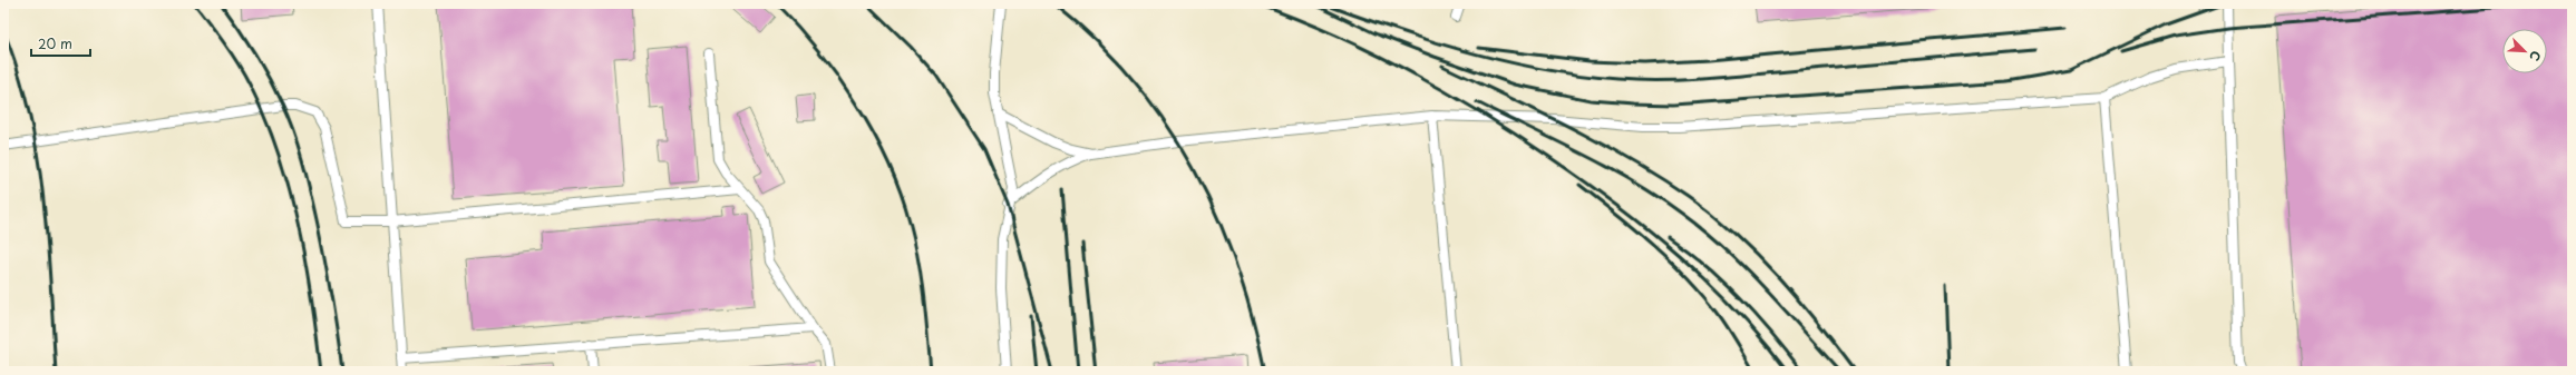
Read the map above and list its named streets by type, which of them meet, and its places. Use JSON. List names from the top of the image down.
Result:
{
  "scale_bar": "20 m",
  "north": "bottom right"
}
